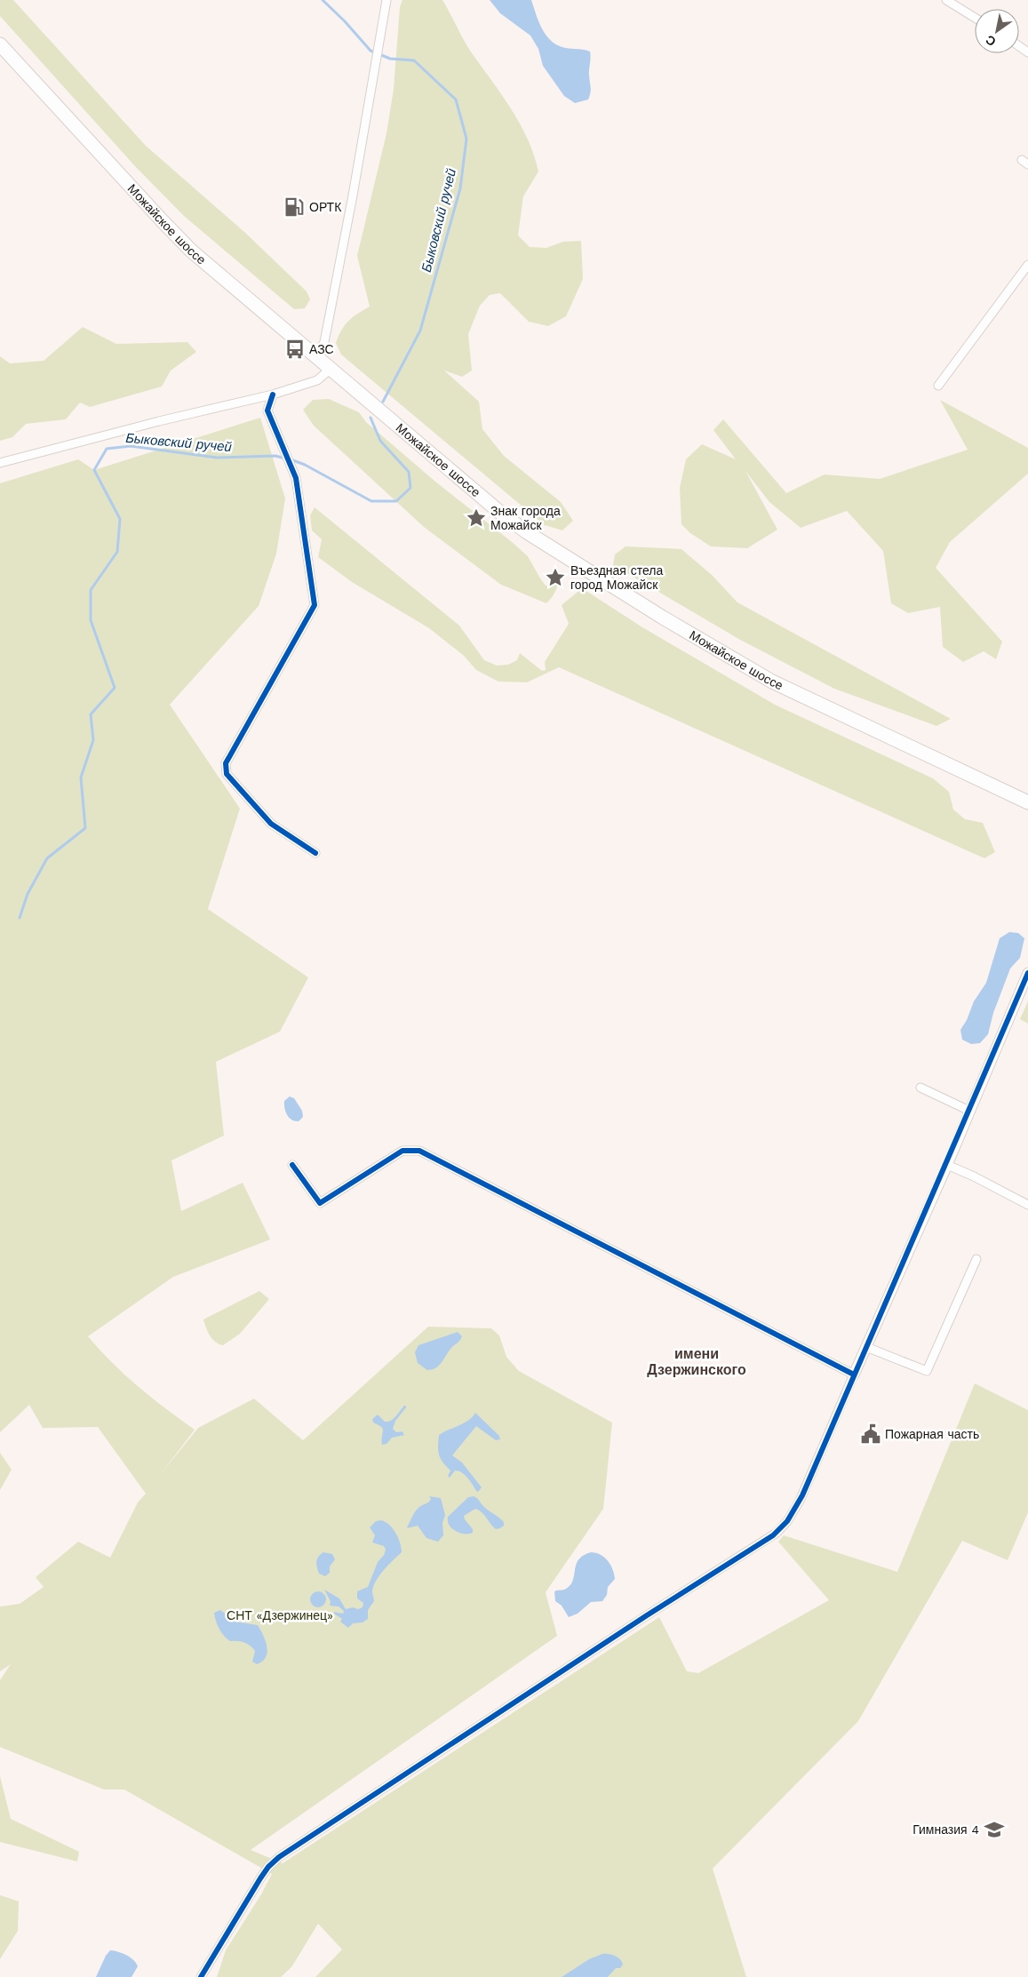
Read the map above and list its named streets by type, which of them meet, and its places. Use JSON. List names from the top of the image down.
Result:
{
  "streets": {
    "main road": ["Можайское шоссе"]
  },
  "districts": ["имени Дзержинского"],
  "water": ["Быковский ручей"],
  "parks": ["СНТ «Дзержинец»"],
  "places": {
    "fuel station": ["ОРТК"],
    "bus stop": ["АЗС"],
    "place": ["Знак города Можайск", "Въездная стела город Можайск"],
    "public building": ["Пожарная часть"],
    "school or university": ["Гимназия 4"]
  },
  "north": "bottom left"
}
